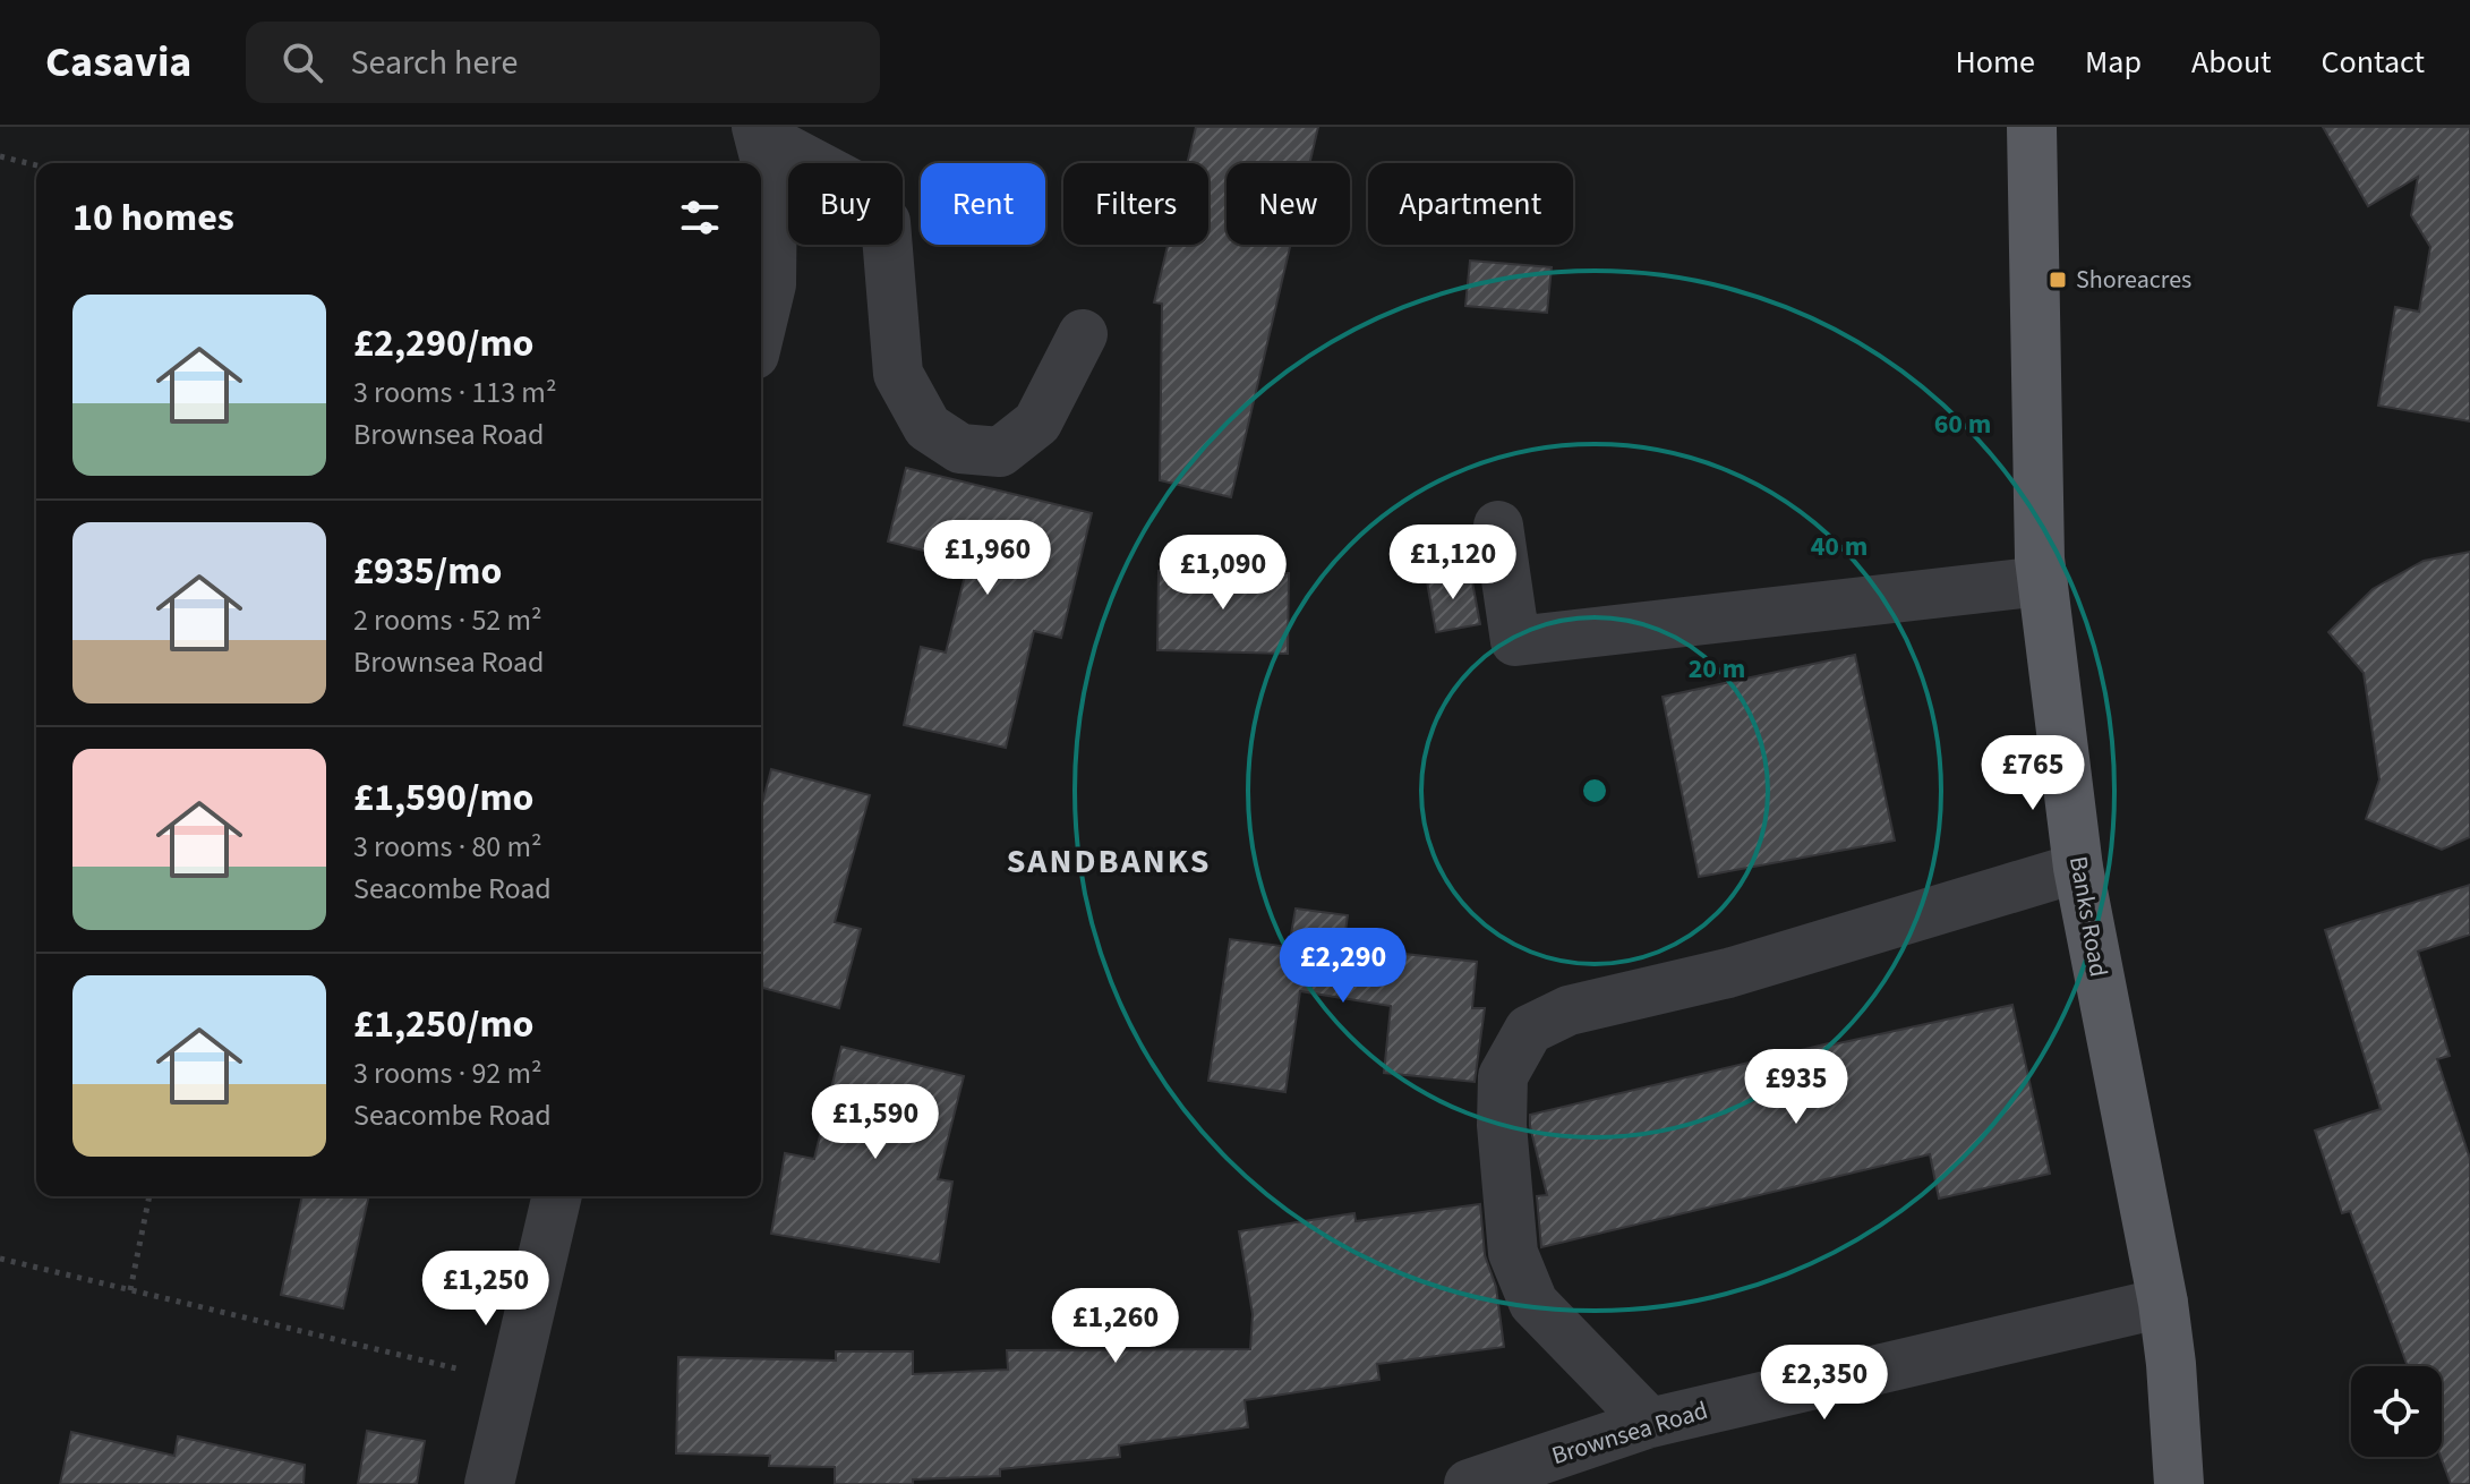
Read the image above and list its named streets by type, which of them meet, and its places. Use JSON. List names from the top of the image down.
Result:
{
  "streets": {
    "main road": ["Banks Road"],
    "street": ["Brownsea Road"]
  },
  "crossings": [
    ["Banks Road", "Brownsea Road"]
  ],
  "districts": ["SANDBANKS"],
  "places": {
    "transit": ["Shoreacres"]
  },
  "page": {
    "header": "Casavia",
    "search": "Search here",
    "nav": [
      "Home",
      "Map",
      "About",
      "Contact"
    ],
    "chip": [
      "Buy",
      "Rent",
      "Filters",
      "New",
      "Apartment"
    ],
    "heading": "10 homes",
    "list": [
      {
        "name": "£2,290/mo",
        "note": "3 rooms · 113 m² · Brownsea Road"
      },
      {
        "name": "£935/mo",
        "note": "2 rooms · 52 m² · Brownsea Road"
      },
      {
        "name": "£1,590/mo",
        "note": "3 rooms · 80 m² · Seacombe Road"
      },
      {
        "name": "£1,250/mo",
        "note": "3 rooms · 92 m² · Seacombe Road"
      }
    ],
    "price": [
      "£1,960",
      "£1,120",
      "£1,090",
      "£765",
      "£2,290",
      "£935",
      "£1,590",
      "£1,250",
      "£1,260",
      "£2,350"
    ]
  },
  "rings": ["60 m", "40 m", "20 m"]
}
